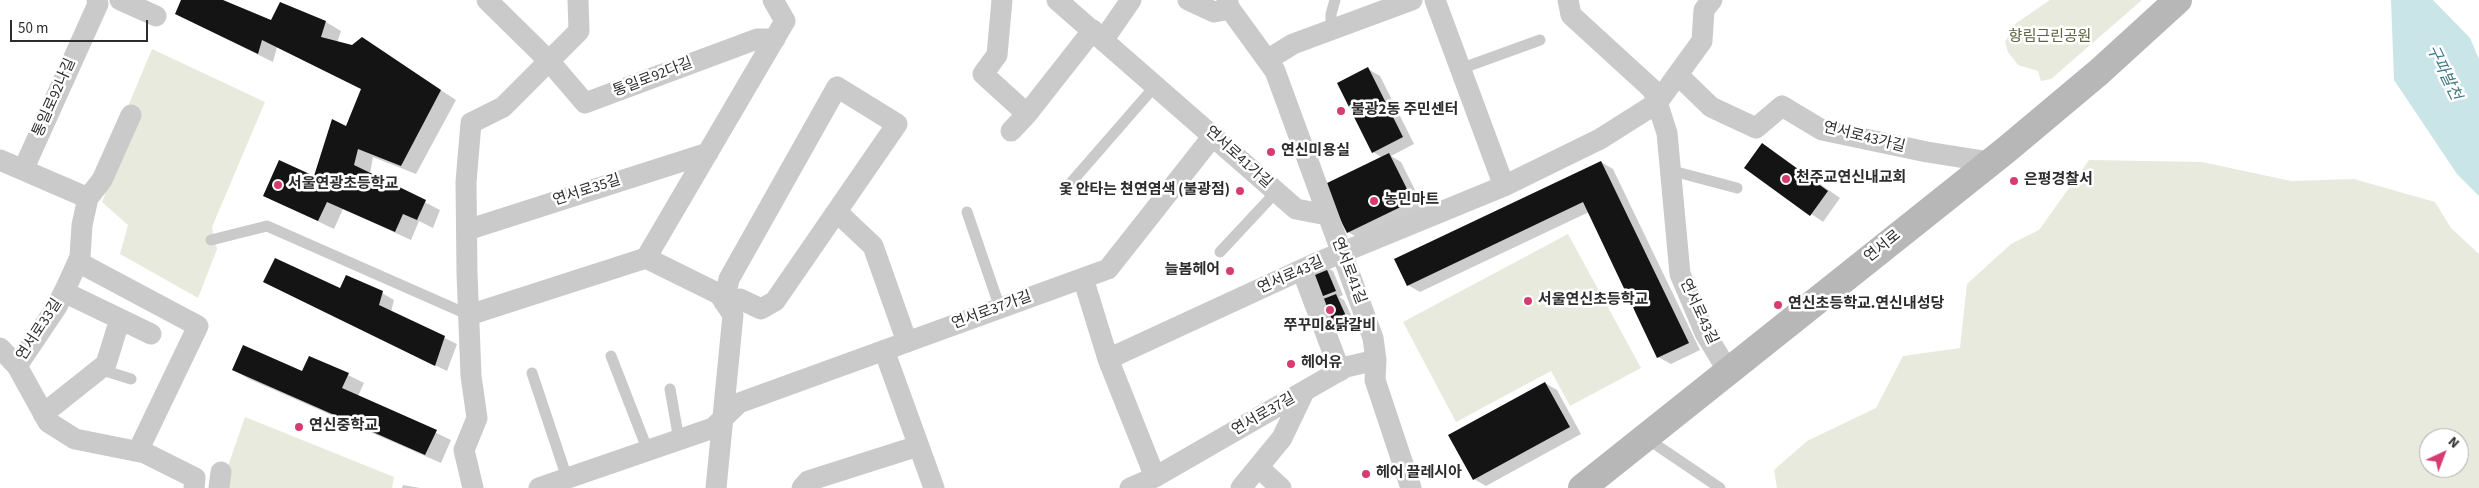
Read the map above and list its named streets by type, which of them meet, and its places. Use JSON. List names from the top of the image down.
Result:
{
  "streets": {
    "main road": ["연서로"],
    "street": [
      "통일로92다길",
      "통일로92나길",
      "연서로43가길",
      "연서로41가길",
      "연서로35길",
      "연서로41길",
      "연서로43길",
      "연서로37가길",
      "연서로33길",
      "연서로37길"
    ]
  },
  "crossings": [
    ["연서로43가길", "연서로"],
    ["연서로41가길", "연서로41길"],
    ["연서로41가길", "연서로37가길"],
    ["연서로", "연서로43길"],
    ["연서로41길", "연서로43길"],
    ["연서로41길", "연서로37길"]
  ],
  "water": ["구파발천"],
  "parks": ["향림근린공원"],
  "places": [
    "불광2동 주민센터",
    "연신미용실",
    "천주교연신내교회",
    "은평경찰서",
    "서울연광초등학교",
    "옻 안타는 쳔연염색 (불광점)",
    "농민마트",
    "늘봄헤어",
    "서울연신초등학교",
    "연신초등학교.연신내성당",
    "쭈꾸미&닭갈비",
    "헤어유",
    "연신중학교",
    "헤어 끌레시아"
  ],
  "scale_bar": "50 m",
  "north": "top right"
}
